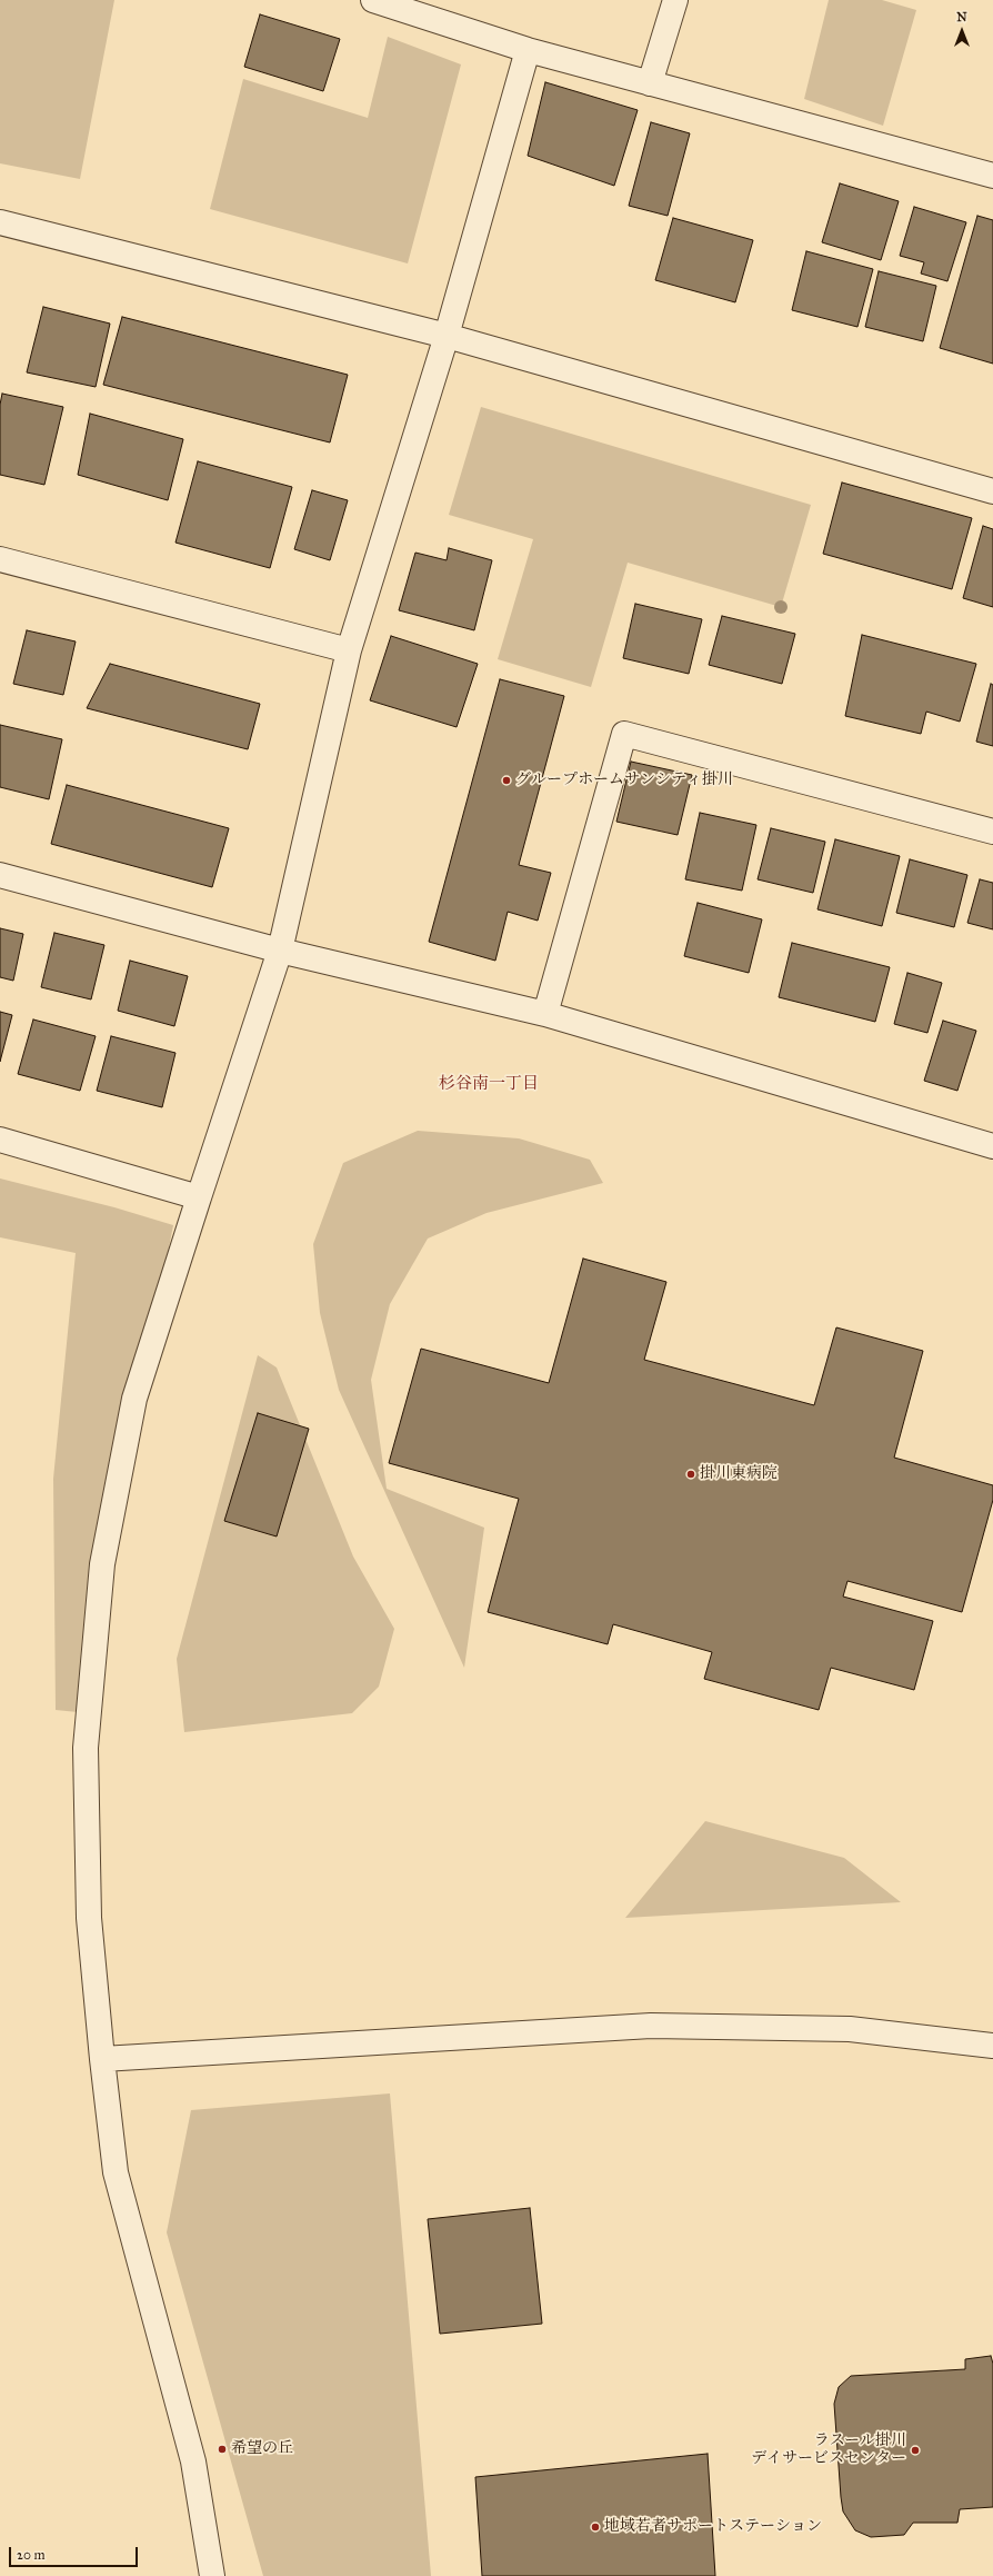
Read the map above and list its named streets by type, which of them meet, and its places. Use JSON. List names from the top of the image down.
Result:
{
  "districts": ["杉谷南一丁目"],
  "places": [
    "グループホームサンシティ掛川",
    "掛川東病院",
    "希望の丘",
    "ラスール掛川 デイサービスセンター",
    "地域若者サポートステーション"
  ],
  "scale_bar": "20 m",
  "north": "top"
}
